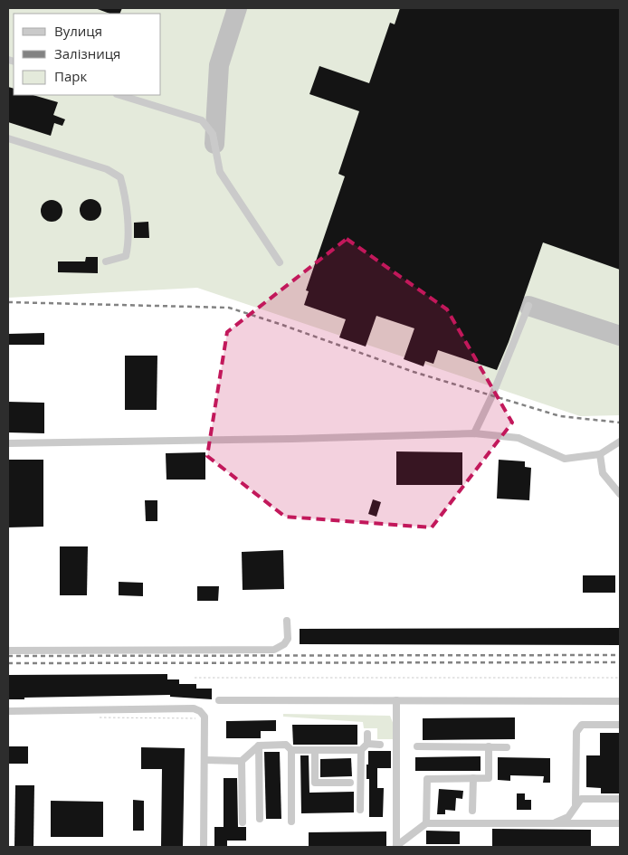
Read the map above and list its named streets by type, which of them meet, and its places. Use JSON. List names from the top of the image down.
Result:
{
  "legend": ["Вулиця", "Залізниця", "Парк"]
}
